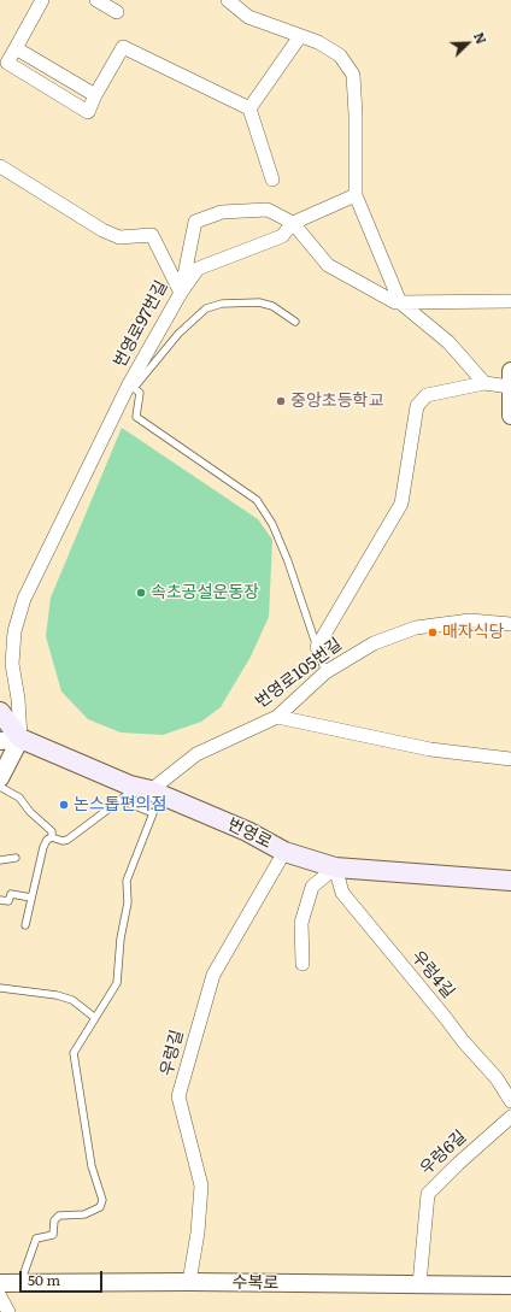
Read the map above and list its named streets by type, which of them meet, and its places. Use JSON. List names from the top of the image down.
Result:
{
  "streets": {
    "main road": ["번영로"],
    "street": [
      "번영로97번길",
      "번영로105번길",
      "우렁4길",
      "우렁길",
      "우렁6길",
      "수복로"
    ]
  },
  "crossings": [
    ["번영로97번길", "번영로"],
    ["번영로105번길", "번영로"],
    ["번영로", "우렁4길"],
    ["번영로", "우렁길"],
    ["우렁길", "수복로"],
    ["우렁6길", "수복로"]
  ],
  "places": [
    "중앙초등학교",
    "속초공설운동장",
    "매자식당",
    "논스톱편의점"
  ],
  "scale_bar": "50 m",
  "north": "top right"
}
